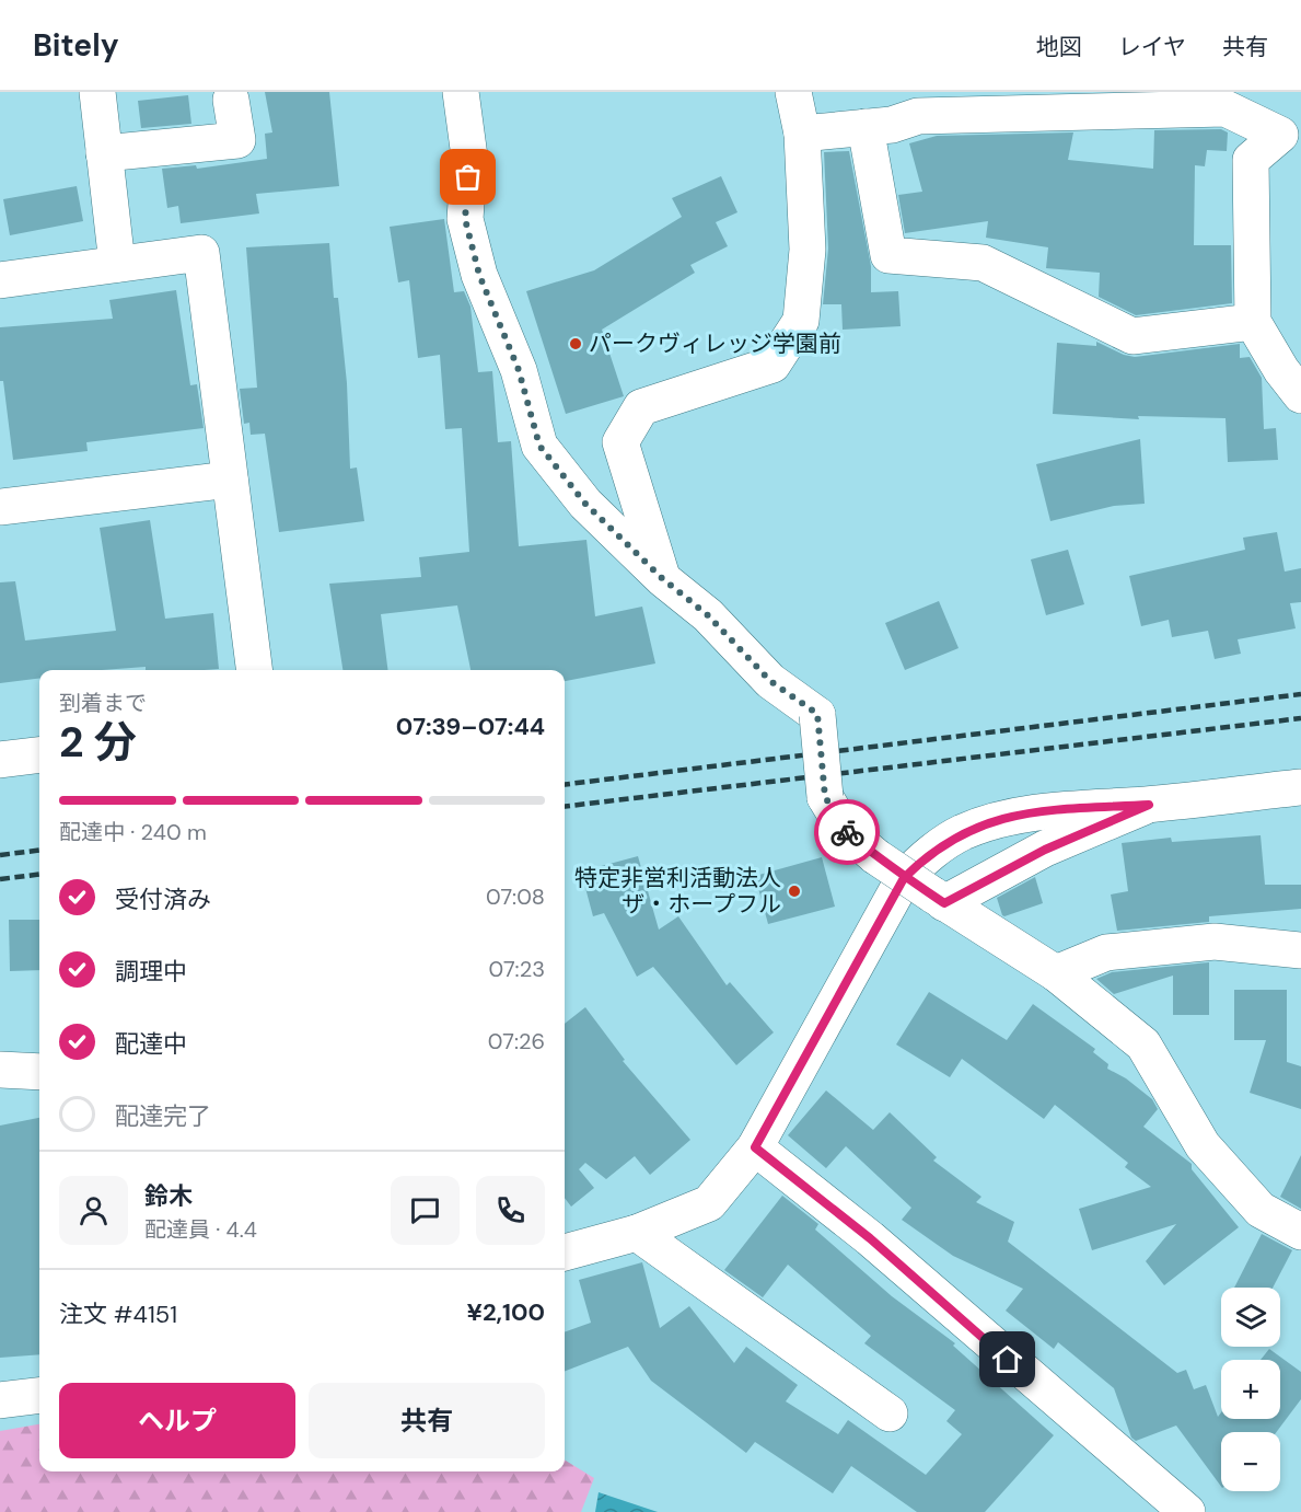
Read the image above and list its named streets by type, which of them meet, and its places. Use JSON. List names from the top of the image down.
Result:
{
  "places": ["パークヴィレッジ学園前", "特定非営利活動法人 ザ・ホープフル"],
  "page": {
    "header": "Bitely",
    "nav": ["地図", "レイヤ", "共有"],
    "heading": ["2 分", "到着まで", "07:39–07:44"],
    "panel": [
      "鈴木",
      "配達員 · 4.4",
      "注文 #4151",
      "¥2,100"
    ],
    "bar": "配達中 · 240 m",
    "list": [
      ["受付済み", "07:08"],
      ["調理中", "07:23"],
      ["配達中", "07:26"],
      "配達完了"
    ],
    "map_buttons": ["+", "−"],
    "buttons": ["ヘルプ", "共有"]
  }
}
